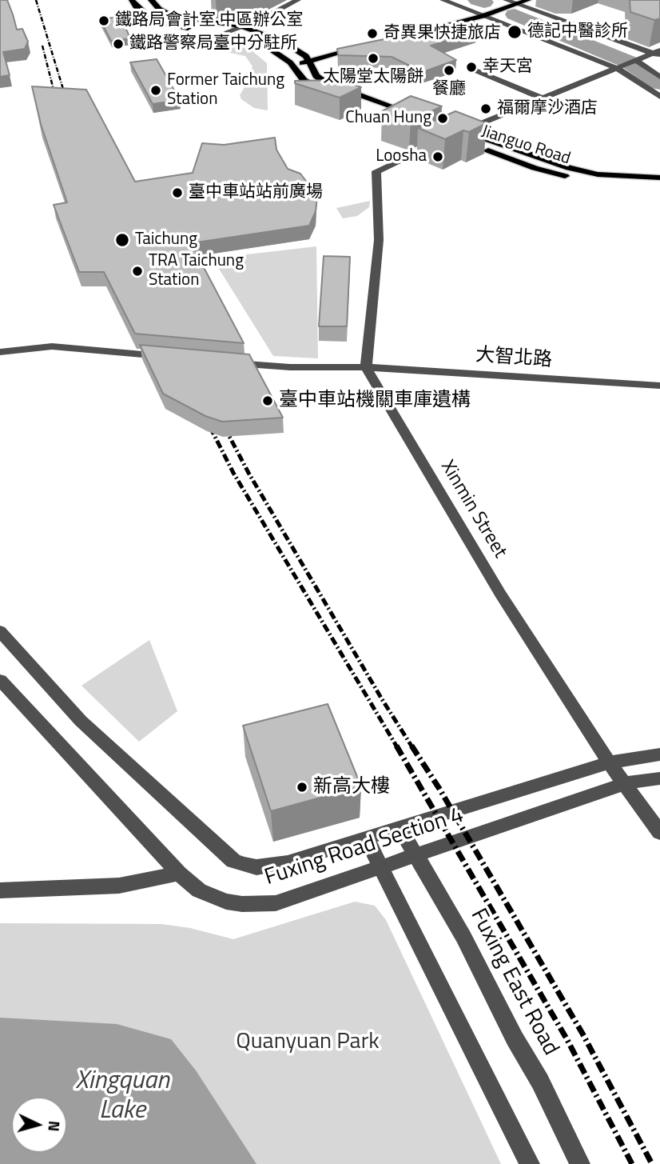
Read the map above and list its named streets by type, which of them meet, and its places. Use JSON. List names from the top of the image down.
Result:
{
  "streets": {
    "main road": ["Jianguo Road"],
    "street": [
      "大智北路",
      "Xinmin Street",
      "Fuxing Road Section 4",
      "Fuxing East Road"
    ]
  },
  "crossings": [
    ["大智北路", "Xinmin Street"],
    ["Xinmin Street", "Fuxing Road Section 4"],
    ["Fuxing Road Section 4", "Fuxing East Road"]
  ],
  "water": ["Xingquan Lake"],
  "parks": ["Quanyuan Park"],
  "places": [
    "鐵路局會計室 中區辦公室",
    "德記中醫診所",
    "奇異果快捷旅店",
    "鐵路警察局臺中分駐所",
    "太陽堂太陽餅",
    "幸天宮",
    "餐廳",
    "Former Taichung Station",
    "福爾摩沙酒店",
    "Chuan Hung",
    "Loosha",
    "臺中車站站前廣場",
    "Taichung",
    "TRA Taichung Station",
    "臺中車站機關車庫遺構",
    "新高大樓"
  ],
  "north": "right"
}
